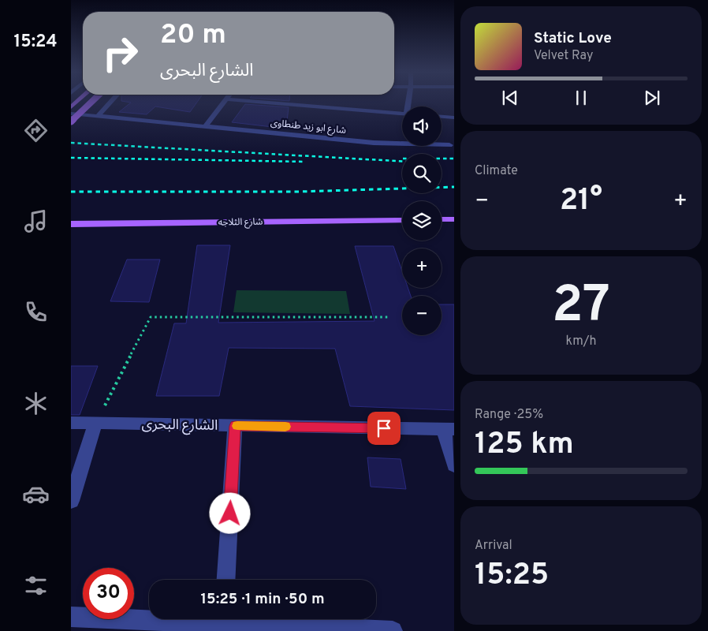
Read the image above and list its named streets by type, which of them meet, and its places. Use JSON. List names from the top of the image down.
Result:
{
  "streets": {
    "main road": ["شارع الثلاجه"],
    "street": ["شارع ابو زيد طنطاوى", "الشارع البحرى"]
  },
  "page": {
    "tabs": "15:24",
    "turn": ["20 m", "الشارع البحرى"],
    "song": ["Static Love", "Velvet Ray"],
    "map_buttons": ["+", "−"],
    "tile": [
      "Climate",
      ["27", "km/h"],
      ["Range · 25%", "125 km"],
      ["Arrival", "15:25"]
    ],
    "heat": ["−", "21°", "+"],
    "limit": "30",
    "trip": "15:25 · 1 min · 50 m"
  }
}
